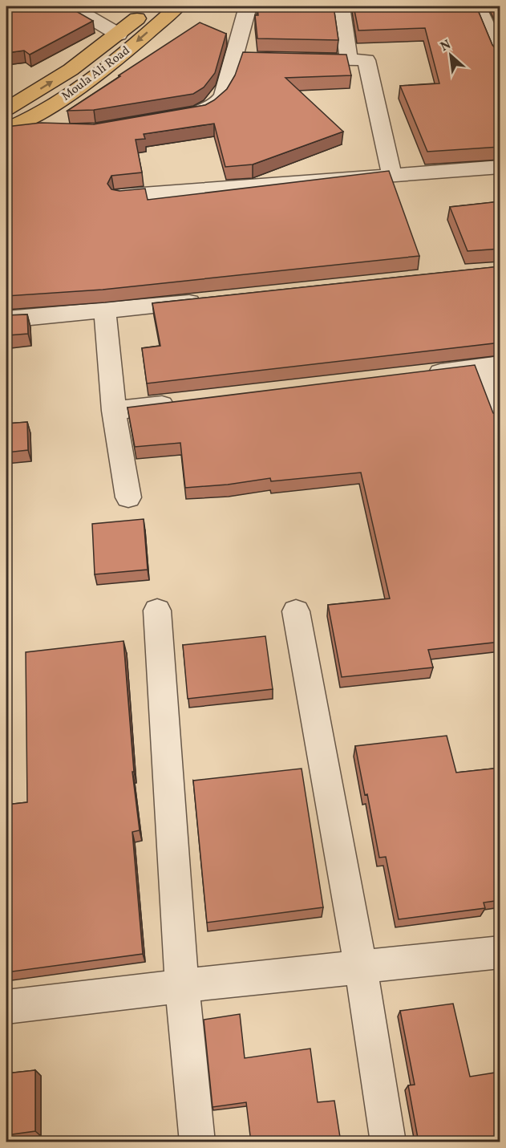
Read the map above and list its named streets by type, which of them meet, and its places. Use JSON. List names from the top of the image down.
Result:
{
  "streets": {
    "main road": ["Moula Ali Road"]
  },
  "north": "top left"
}
